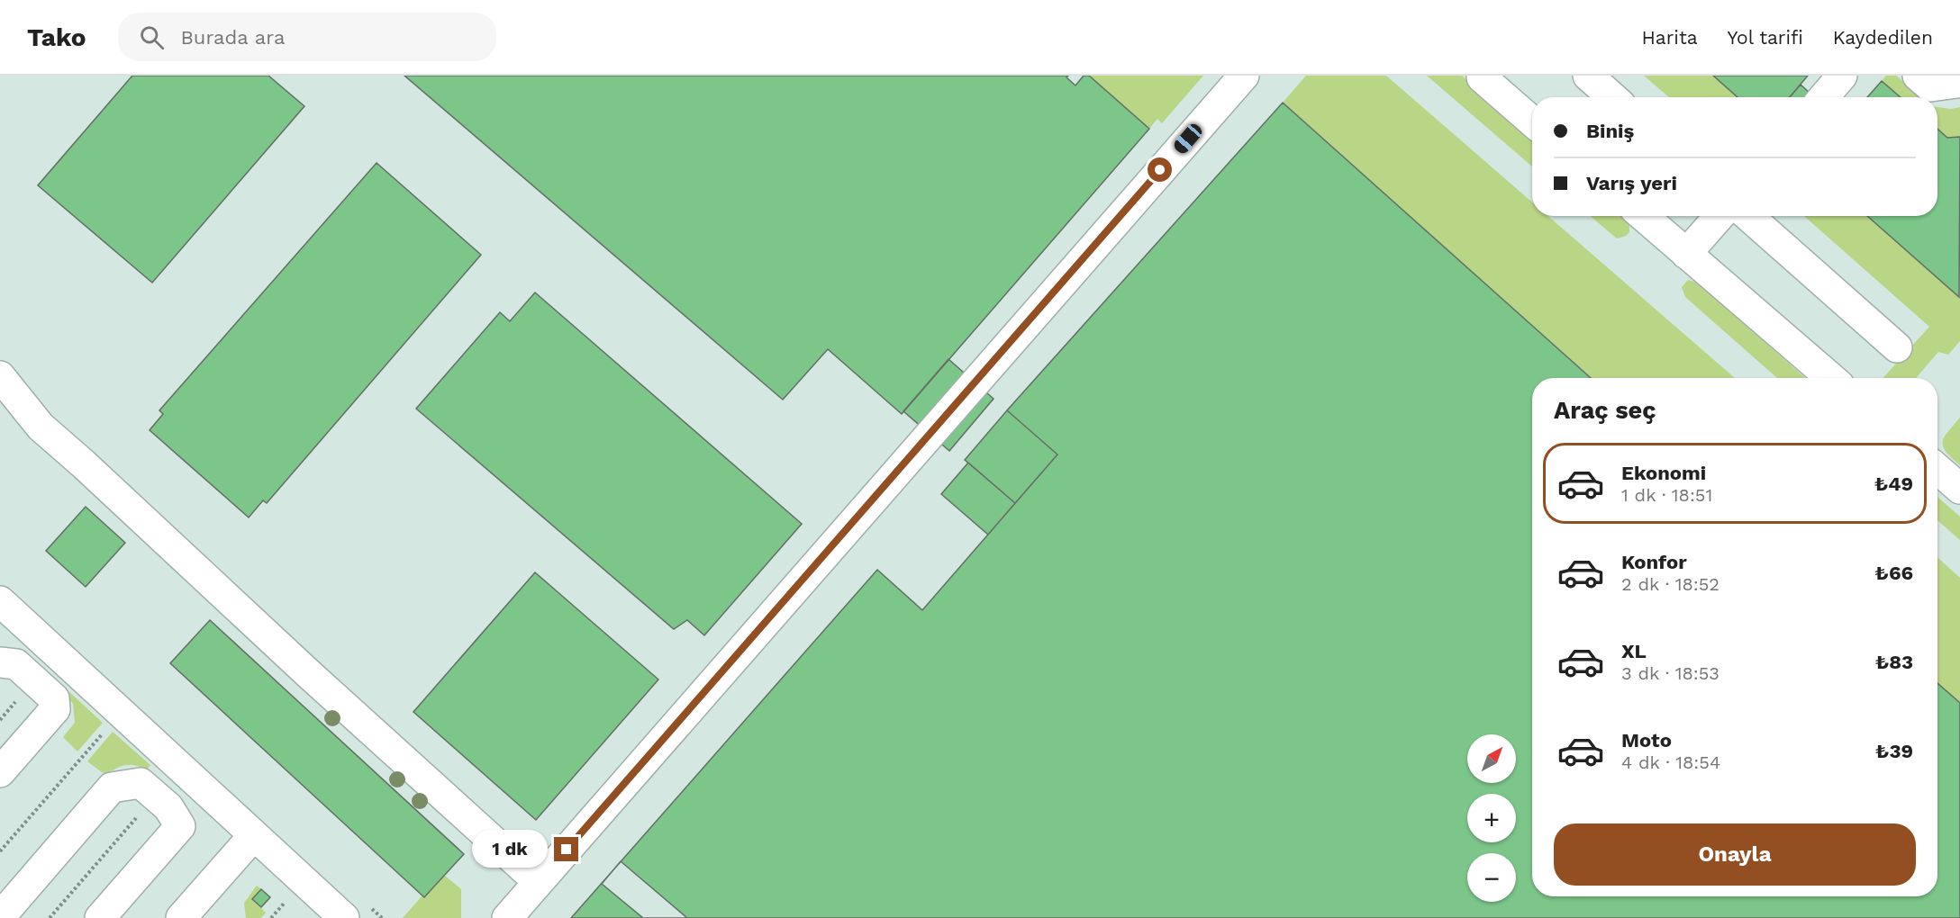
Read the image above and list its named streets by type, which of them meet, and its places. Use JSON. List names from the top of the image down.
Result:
{
  "north": "top right",
  "page": {
    "header": "Tako",
    "search": "Burada ara",
    "nav": ["Harita", "Yol tarifi", "Kaydedilen"],
    "banner": ["Biniş", "Varış yeri"],
    "heading": "Araç seç",
    "list": [
      {
        "name": "Ekonomi",
        "note": "1 dk · 18:51",
        "value": "₺49"
      },
      {
        "name": "Konfor",
        "note": "2 dk · 18:52",
        "value": "₺66"
      },
      {
        "name": "XL",
        "note": "3 dk · 18:53",
        "value": "₺83"
      },
      {
        "name": "Moto",
        "note": "4 dk · 18:54",
        "value": "₺39"
      }
    ],
    "map_buttons": ["+", "−"],
    "buttons": "Onayla",
    "bubble": "1 dk"
  }
}
